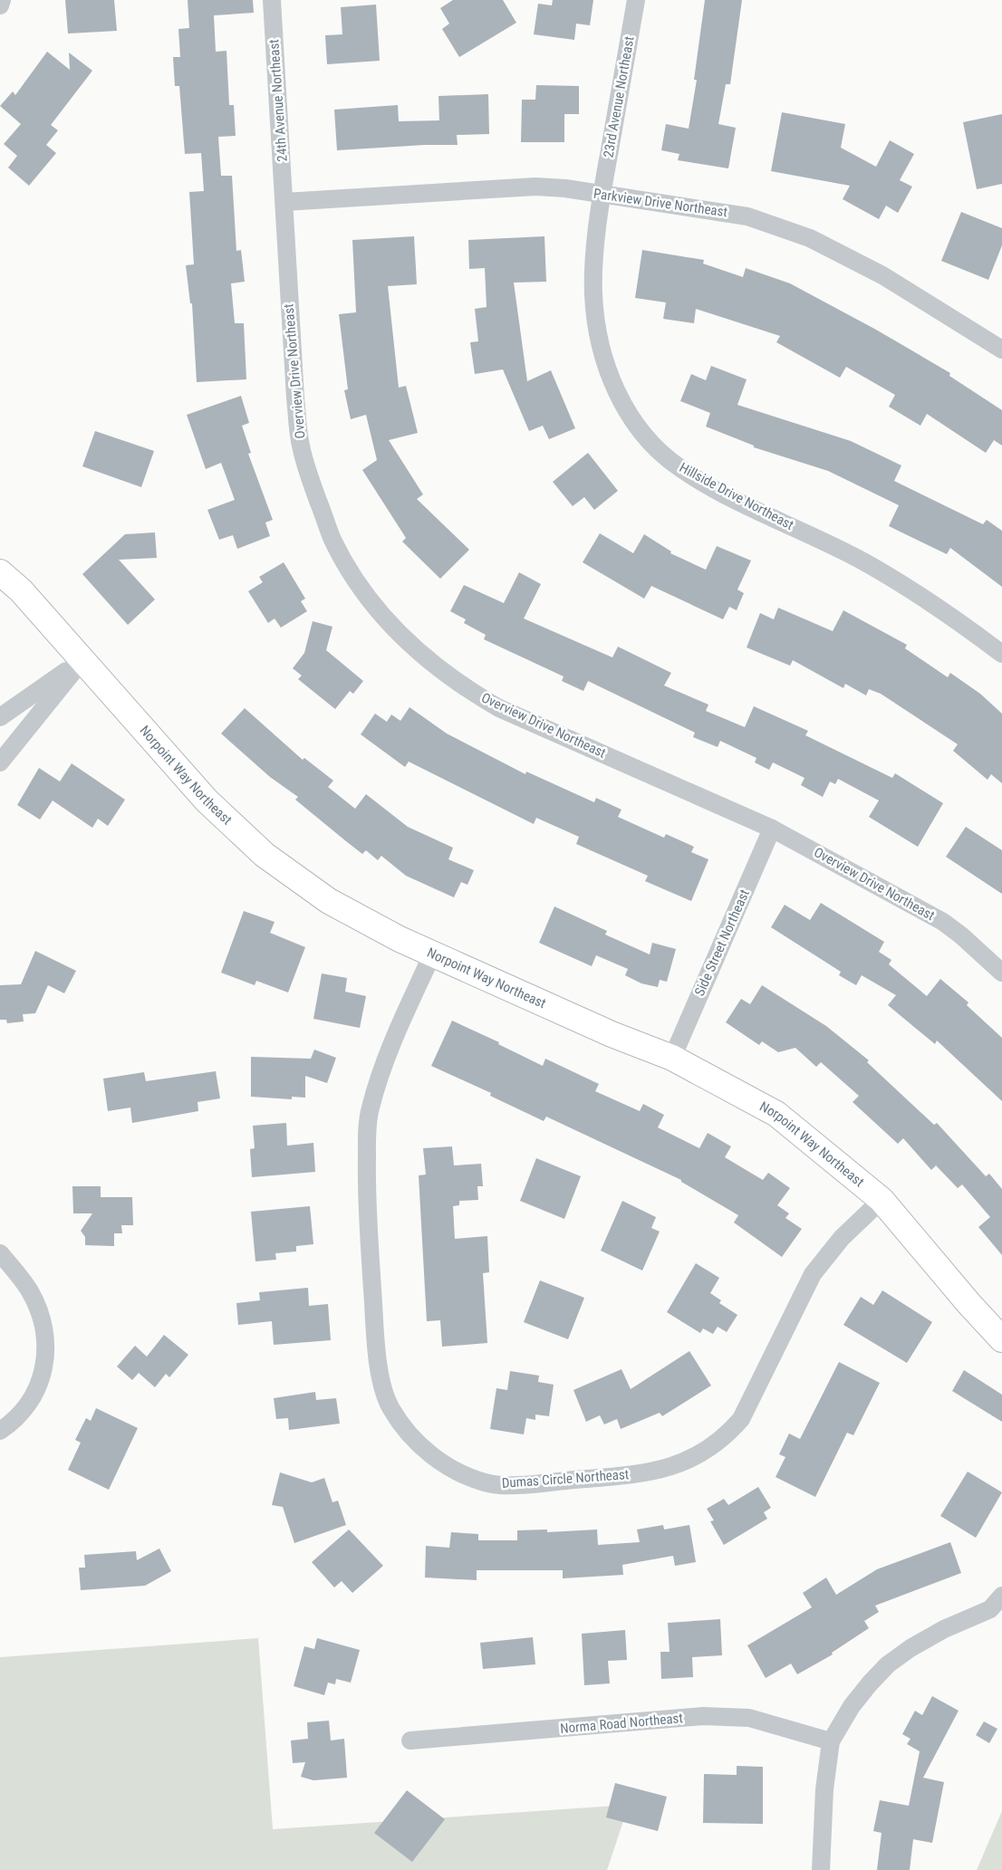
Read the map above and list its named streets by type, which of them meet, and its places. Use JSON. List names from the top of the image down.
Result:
{
  "streets": {
    "street": [
      "23rd Avenue Northeast",
      "24th Avenue Northeast",
      "Parkview Drive Northeast",
      "Overview Drive Northeast",
      "Hillside Drive Northeast",
      "Norpoint Way Northeast",
      "Side Street Northeast",
      "Dumas Circle Northeast",
      "Norma Road Northeast"
    ]
  },
  "crossings": [
    ["23rd Avenue Northeast", "Parkview Drive Northeast"],
    ["23rd Avenue Northeast", "Hillside Drive Northeast"],
    ["24th Avenue Northeast", "Parkview Drive Northeast"],
    ["24th Avenue Northeast", "Overview Drive Northeast"],
    ["Parkview Drive Northeast", "Overview Drive Northeast"],
    ["Parkview Drive Northeast", "Hillside Drive Northeast"],
    ["Overview Drive Northeast", "Side Street Northeast"],
    ["Norpoint Way Northeast", "Side Street Northeast"],
    ["Norpoint Way Northeast", "Dumas Circle Northeast"]
  ]
}
